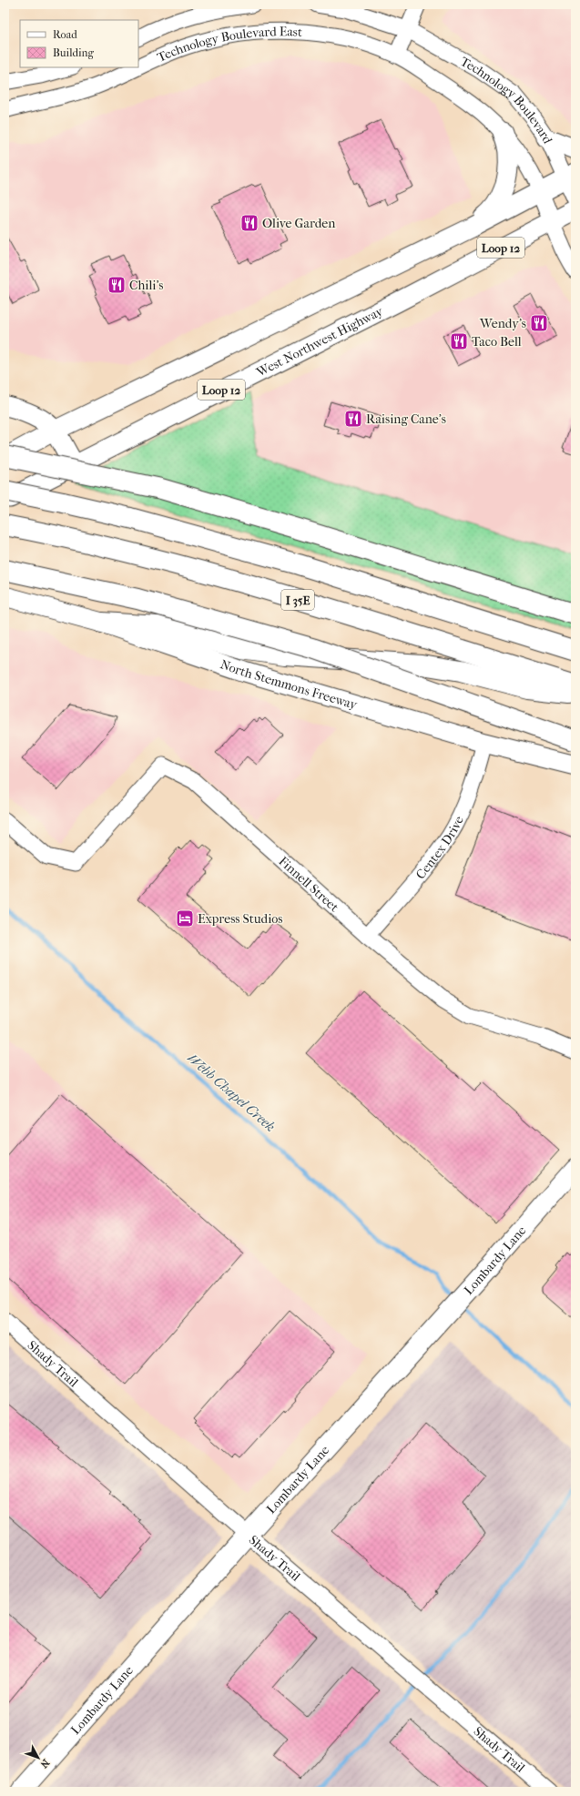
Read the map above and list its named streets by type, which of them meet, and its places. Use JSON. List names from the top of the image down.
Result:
{
  "streets": {
    "highway": ["I 35E"],
    "main road": [
      "Loop 12",
      "West Northwest Highway",
      "North Stemmons Freeway",
      "Lombardy Lane"
    ],
    "street": [
      "Technology Boulevard East",
      "Technology Boulevard",
      "Centex Drive",
      "Finnell Street",
      "Shady Trail"
    ]
  },
  "crossings": [
    ["Technology Boulevard East", "Technology Boulevard"],
    ["Technology Boulevard", "Loop 12"],
    ["Technology Boulevard", "West Northwest Highway"],
    ["North Stemmons Freeway", "Centex Drive"],
    ["Centex Drive", "Finnell Street"],
    ["Lombardy Lane", "Shady Trail"]
  ],
  "water": ["Webb Chapel Creek"],
  "places": {
    "restaurant": [
      "Olive Garden",
      "Chili's",
      "Wendy's",
      "Taco Bell",
      "Raising Cane's"
    ],
    "hotel": ["Express Studios"]
  },
  "legend": ["Road", "Building"],
  "north": "bottom right"
}
